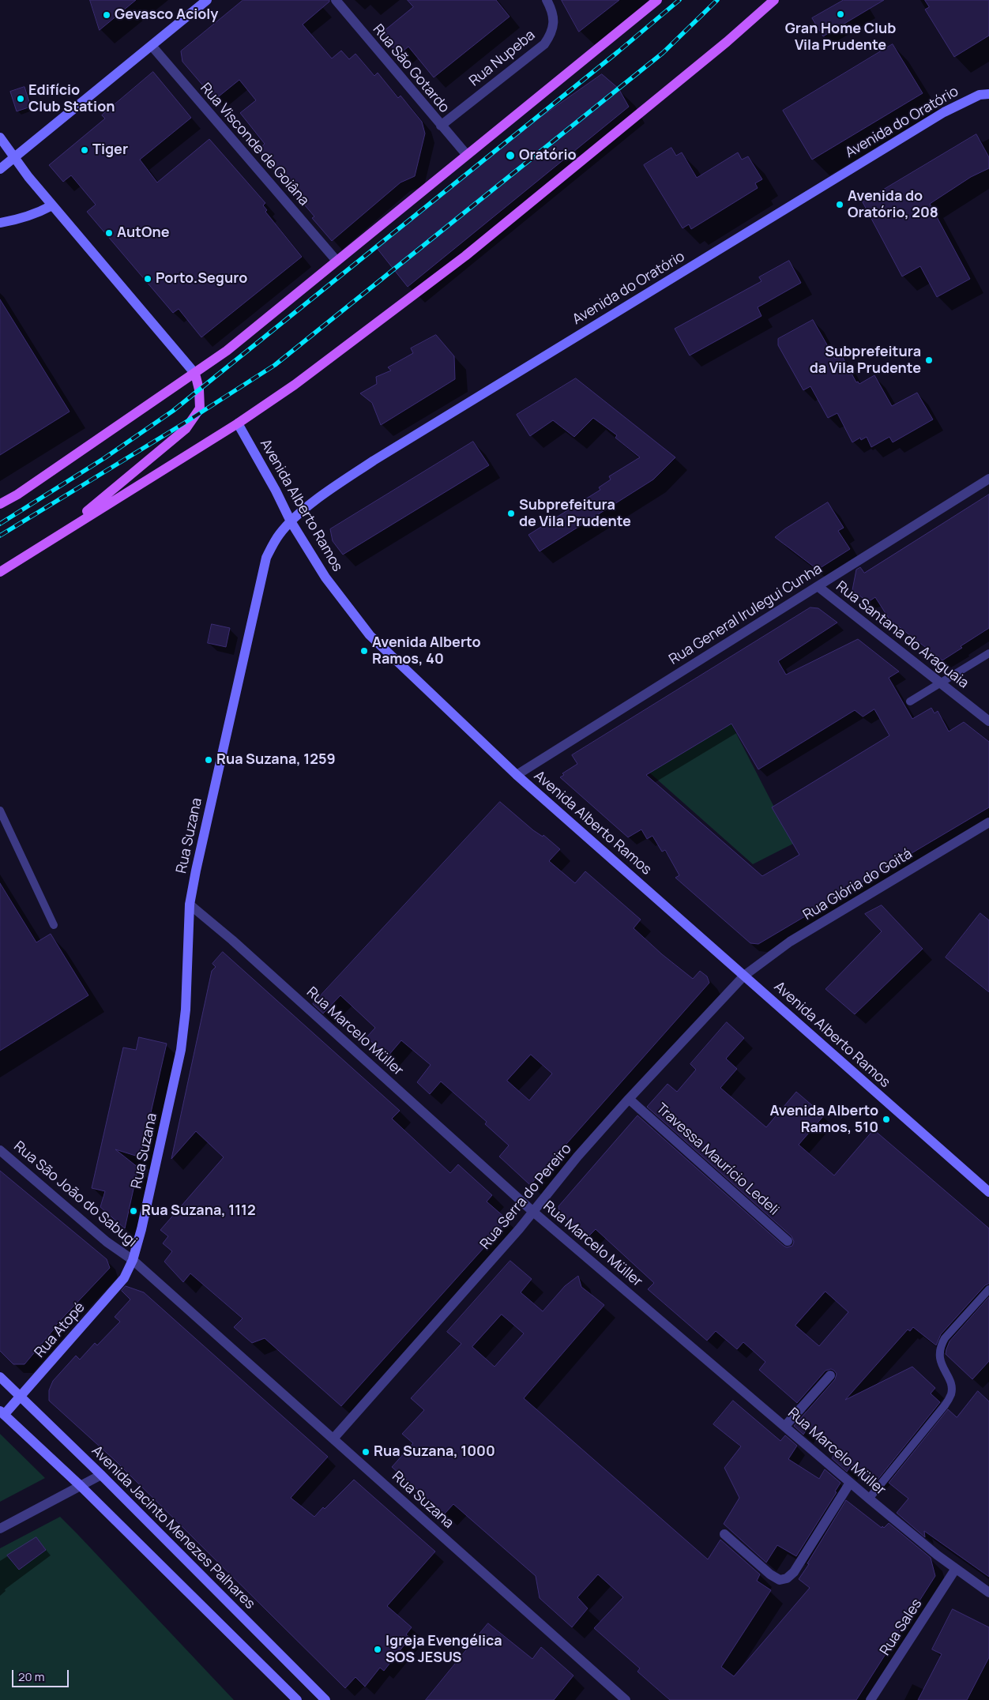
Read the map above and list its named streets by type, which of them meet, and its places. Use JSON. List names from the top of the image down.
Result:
{
  "streets": {
    "main road": [
      "Avenida do Oratório",
      "Avenida Alberto Ramos",
      "Rua Suzana",
      "Rua Atopé",
      "Avenida Jacinto Menezes Palhares"
    ],
    "street": [
      "Rua Nupeba",
      "Rua São Gotardo",
      "Rua Visconde de Goiâna",
      "Rua General Irulegui Cunha",
      "Rua Santana do Araguaia",
      "Rua Glória do Goitá",
      "Rua Marcelo Müller",
      "Travessa Maurício Ledeli",
      "Rua São João do Sabugi",
      "Rua Serra do Pereiro",
      "Rua Sales"
    ]
  },
  "crossings": [
    ["Rua Nupeba", "Rua São Gotardo"],
    ["Avenida do Oratório", "Avenida Alberto Ramos"],
    ["Avenida do Oratório", "Rua Suzana"],
    ["Avenida Alberto Ramos", "Rua General Irulegui Cunha"],
    ["Avenida Alberto Ramos", "Rua Suzana"],
    ["Avenida Alberto Ramos", "Rua Glória do Goitá"],
    ["Avenida Alberto Ramos", "Rua Serra do Pereiro"],
    ["Rua General Irulegui Cunha", "Rua Santana do Araguaia"],
    ["Rua Suzana", "Rua Marcelo Müller"],
    ["Rua Suzana", "Rua São João do Sabugi"],
    ["Rua Suzana", "Rua Serra do Pereiro"],
    ["Rua Suzana", "Rua Atopé"],
    ["Rua Glória do Goitá", "Rua Serra do Pereiro"],
    ["Rua Marcelo Müller", "Rua Serra do Pereiro"],
    ["Rua Marcelo Müller", "Rua Sales"],
    ["Travessa Maurício Ledeli", "Rua Serra do Pereiro"],
    ["Rua São João do Sabugi", "Rua Atopé"],
    ["Rua Atopé", "Avenida Jacinto Menezes Palhares"]
  ],
  "places": [
    "Gran Home Club Vila Prudente",
    "Gevasco Acioly",
    "Edifício Club Station",
    "Tiger",
    "Oratório",
    "Avenida do Oratório, 208",
    "AutOne",
    "Porto.Seguro",
    "Subprefeitura da Vila Prudente",
    "Subprefeitura de Vila Prudente",
    "Avenida Alberto Ramos, 40",
    "Rua Suzana, 1259",
    "Avenida Alberto Ramos, 510",
    "Rua Suzana, 1112",
    "Rua Suzana, 1000",
    "Igreja Evengélica SOS JESUS"
  ],
  "scale_bar": "20 m"
}
